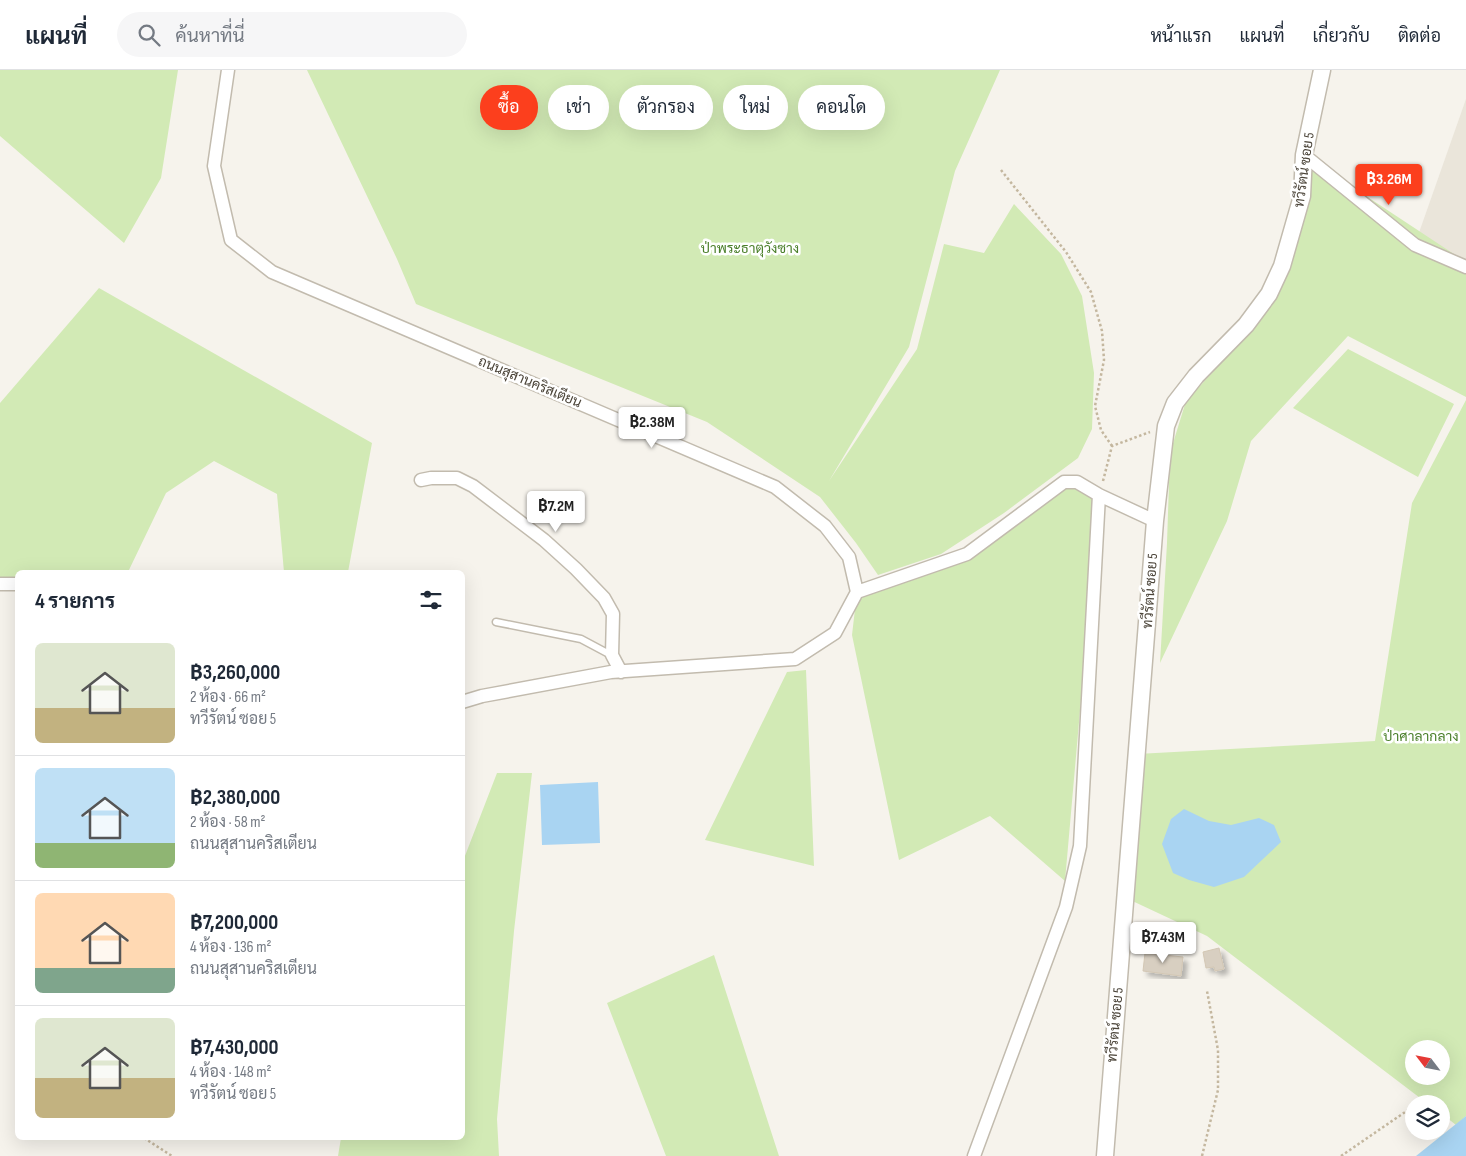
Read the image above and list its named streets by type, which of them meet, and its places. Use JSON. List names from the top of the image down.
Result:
{
  "streets": {
    "street": ["ทวีรัตน์ ซอย 5", "ถนนสุสานคริสเตียน"]
  },
  "parks": ["ป่าพระธาตุวังซาง", "ป่าศาลากลาง"],
  "north": "top left",
  "page": {
    "header": "แผนที่",
    "search": "ค้นหาที่นี่",
    "nav": [
      "หน้าแรก",
      "แผนที่",
      "เกี่ยวกับ",
      "ติดต่อ"
    ],
    "chip": [
      "ซื้อ",
      "เช่า",
      "ตัวกรอง",
      "ใหม่",
      "คอนโด"
    ],
    "price": [
      "฿3.26M",
      "฿2.38M",
      "฿7.2M",
      "฿7.43M"
    ],
    "heading": "4 รายการ",
    "list": [
      {
        "name": "฿3,260,000",
        "note": "2 ห้อง · 66 m² · ทวีรัตน์ ซอย 5"
      },
      {
        "name": "฿2,380,000",
        "note": "2 ห้อง · 58 m² · ถนนสุสานคริสเตียน"
      },
      {
        "name": "฿7,200,000",
        "note": "4 ห้อง · 136 m² · ถนนสุสานคริสเตียน"
      },
      {
        "name": "฿7,430,000",
        "note": "4 ห้อง · 148 m² · ทวีรัตน์ ซอย 5"
      }
    ]
  }
}
